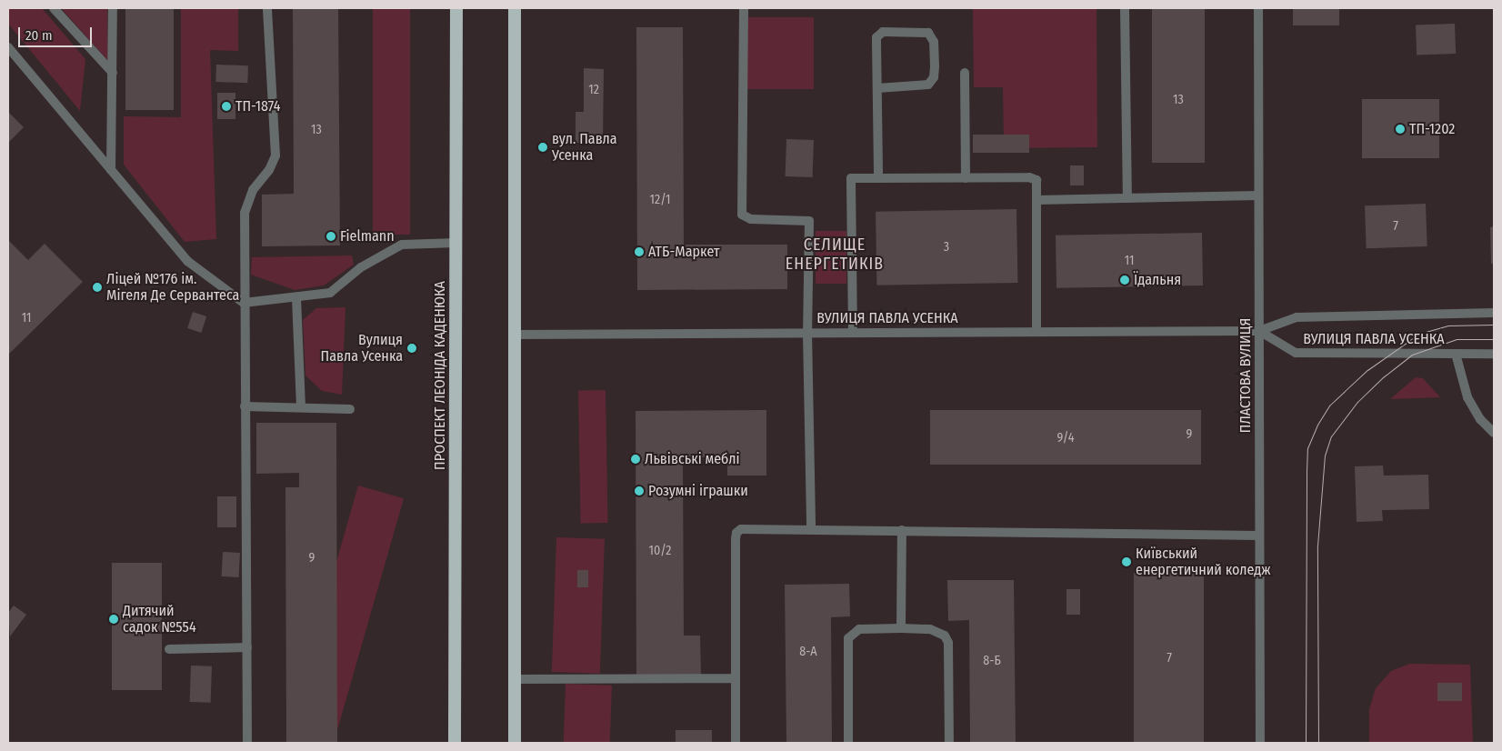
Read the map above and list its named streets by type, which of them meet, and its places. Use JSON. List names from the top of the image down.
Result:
{
  "streets": {
    "highway": ["ПРОСПЕКТ ЛЕОНІДА КАДЕНЮКА"],
    "street": ["ВУЛИЦЯ ПАВЛА УСЕНКА", "ПЛАСТОВА ВУЛИЦЯ"]
  },
  "crossings": [
    ["ВУЛИЦЯ ПАВЛА УСЕНКА", "ПЛАСТОВА ВУЛИЦЯ"]
  ],
  "districts": ["СЕЛИЩЕ ЕНЕРГЕТИКІВ"],
  "places": [
    "ТП-1874",
    "ТП-1202",
    "вул. Павла Усенка",
    "Fielmann",
    "АТБ-Маркет",
    "Їдальня",
    "Ліцей №176 ім. Мігеля Де Сервантеса",
    "Вулиця Павла Усенка",
    "Львівські меблі",
    "Розумні іграшки",
    "Київський енергетичний коледж",
    "Дитячий садок №554"
  ],
  "house_numbers": [
    "12",
    "13",
    "13",
    "12/1",
    "7",
    "3",
    "11",
    "11",
    "9",
    "9/4",
    "10/2",
    "9",
    "8-А",
    "7",
    "8-Б"
  ],
  "scale_bar": "20 m"
}
